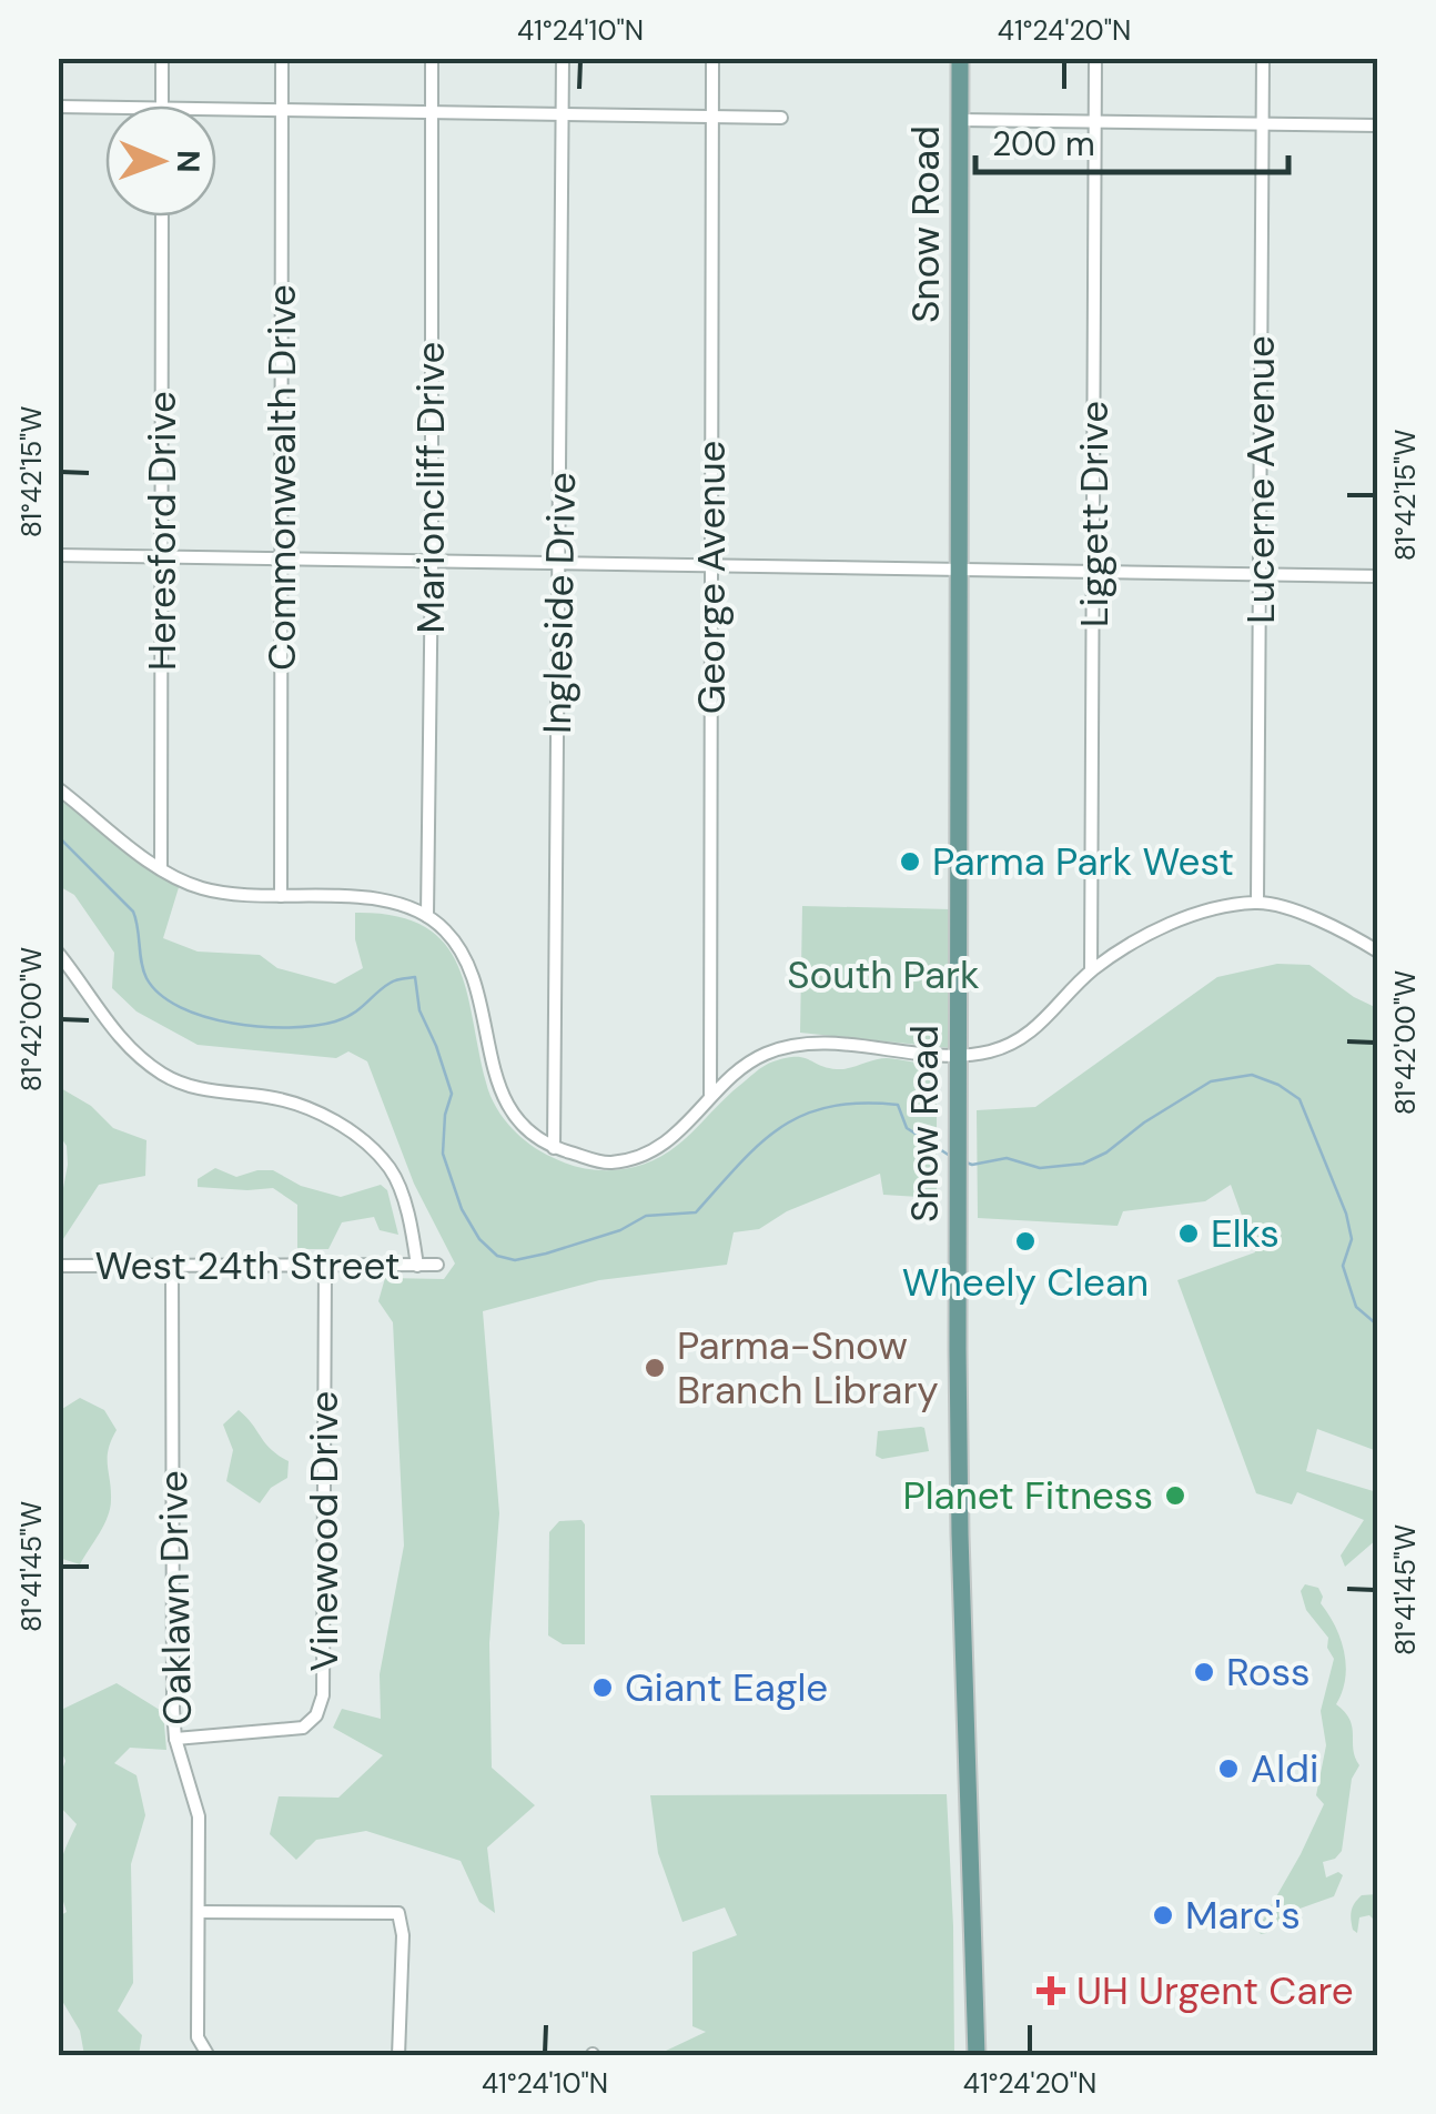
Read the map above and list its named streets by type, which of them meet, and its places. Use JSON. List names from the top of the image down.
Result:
{
  "streets": {
    "main road": ["Snow Road"],
    "street": [
      "Commonwealth Drive",
      "Lucerne Avenue",
      "Marioncliff Drive",
      "Liggett Drive",
      "Heresford Drive",
      "George Avenue",
      "Ingleside Drive",
      "West 24th Street",
      "Vinewood Drive",
      "Oaklawn Drive"
    ]
  },
  "crossings": [
    ["West 24th Street", "Vinewood Drive"],
    ["West 24th Street", "Oaklawn Drive"],
    ["Vinewood Drive", "Oaklawn Drive"]
  ],
  "parks": ["South Park"],
  "places": {
    "other": [
      "Parma Park West",
      "Elks",
      "Wheely Clean",
      "Parma-Snow Branch Library",
      "Planet Fitness",
      "Ross",
      "Giant Eagle",
      "Aldi",
      "Marc's"
    ],
    "health": ["UH Urgent Care"]
  },
  "scale_bar": "200 m",
  "north": "right",
  "coordinates": [
    "41°24'10\"N",
    "41°24'20\"N",
    "81°42'15\"W",
    "81°42'00\"W",
    "81°41'45\"W"
  ]
}
